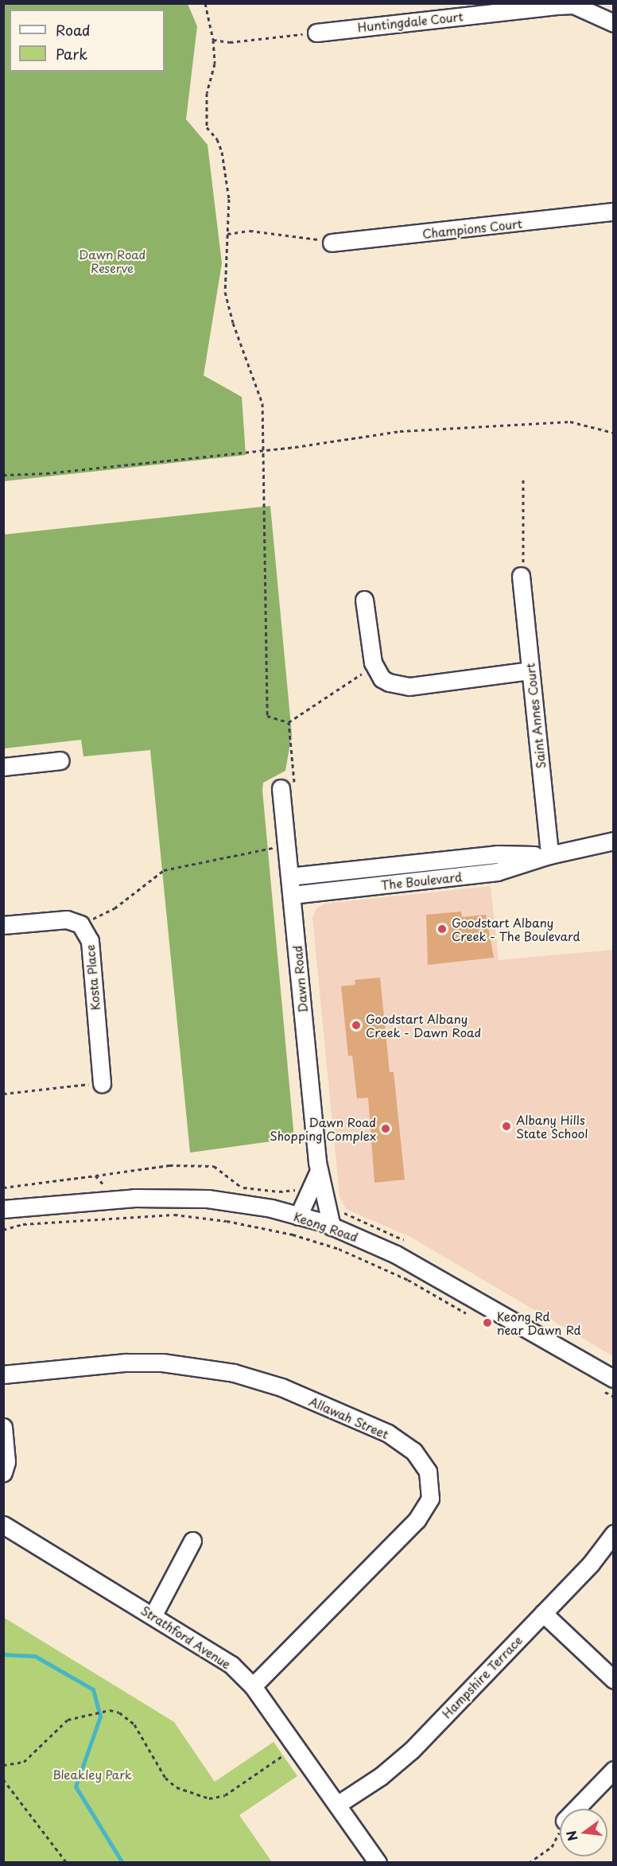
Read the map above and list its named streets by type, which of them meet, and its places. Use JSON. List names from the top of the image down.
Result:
{
  "streets": {
    "street": [
      "Huntingdale Court",
      "Champions Court",
      "Saint Annes Court",
      "The Boulevard",
      "Kosta Place",
      "Dawn Road",
      "Keong Road",
      "Allawah Street",
      "Strathford Avenue",
      "Hampshire Terrace"
    ]
  },
  "crossings": [
    ["Saint Annes Court", "The Boulevard"],
    ["The Boulevard", "Dawn Road"],
    ["Dawn Road", "Keong Road"],
    ["Allawah Street", "Strathford Avenue"],
    ["Strathford Avenue", "Hampshire Terrace"]
  ],
  "parks": ["Dawn Road Reserve", "Bleakley Park"],
  "places": [
    "Goodstart Albany Creek - The Boulevard",
    "Goodstart Albany Creek - Dawn Road",
    "Albany Hills State School",
    "Dawn Road Shopping Complex",
    "Keong Rd near Dawn Rd"
  ],
  "legend": ["Road", "Park"],
  "north": "left"
}
